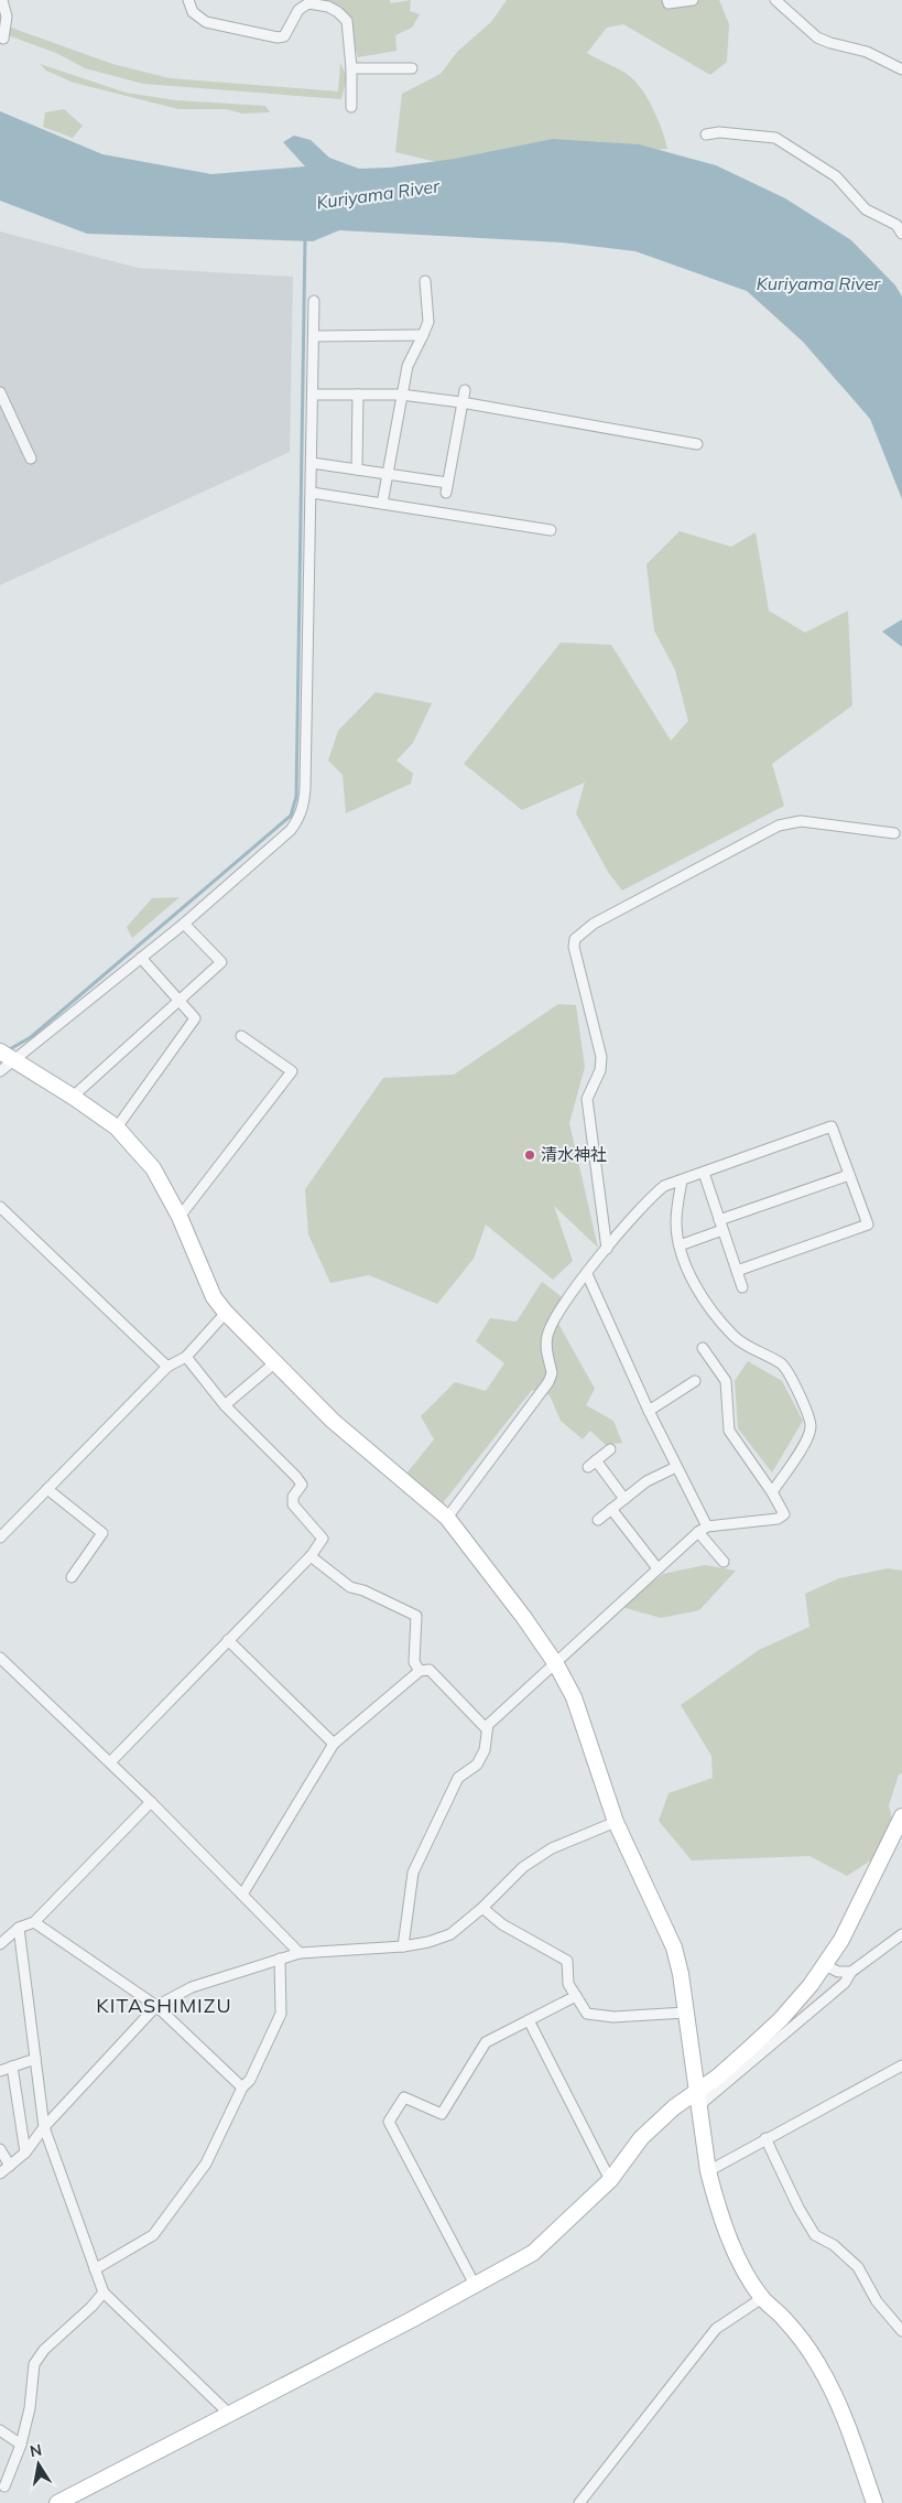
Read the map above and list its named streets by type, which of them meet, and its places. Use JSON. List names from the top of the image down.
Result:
{
  "districts": ["KITASHIMIZU"],
  "water": ["Kuriyama River"],
  "places": ["清水神社"],
  "north": "top"
}
